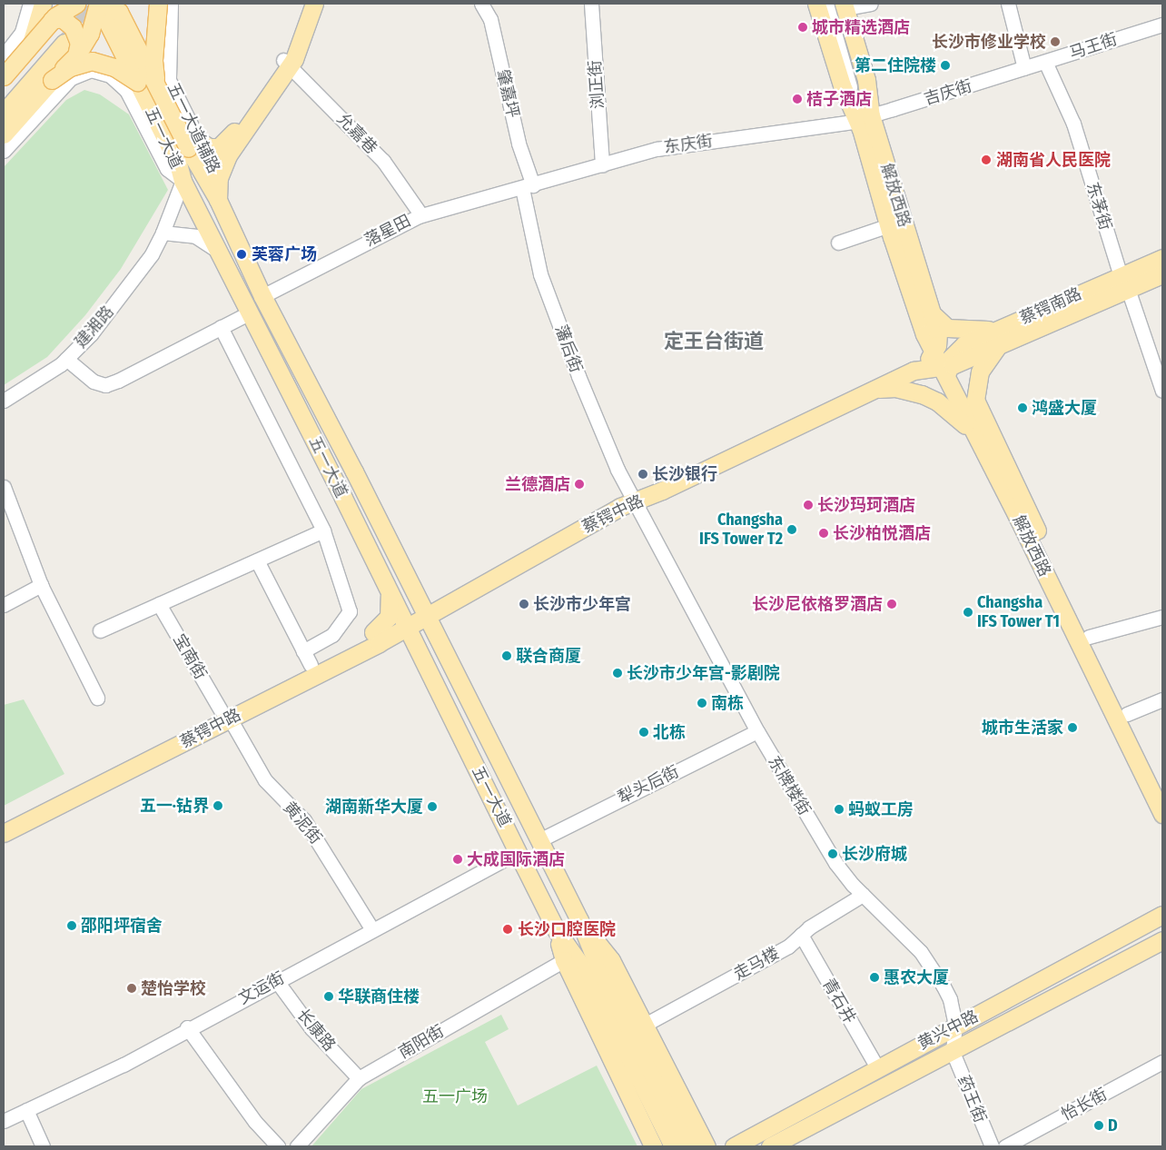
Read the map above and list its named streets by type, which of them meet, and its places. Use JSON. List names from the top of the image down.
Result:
{
  "streets": {
    "main road": [
      "五一大道",
      "解放西路",
      "蔡锷南路",
      "蔡锷中路",
      "黄兴中路"
    ],
    "street": [
      "马王街",
      "浏正街",
      "吉庆街",
      "肇嘉坪",
      "五一大道辅路",
      "允嘉巷",
      "东庆街",
      "东茅街",
      "落星田",
      "建湘路",
      "藩后街",
      "宝南街",
      "犁头后街",
      "东牌楼街",
      "黄泥街",
      "走马楼",
      "文运街",
      "青石井",
      "长康路",
      "南阳街",
      "药王街",
      "怡长街"
    ]
  },
  "crossings": [
    ["马王街", "吉庆街"],
    ["马王街", "东茅街"],
    ["浏正街", "东庆街"],
    ["吉庆街", "东庆街"],
    ["吉庆街", "解放西路"],
    ["肇嘉坪", "东庆街"],
    ["肇嘉坪", "落星田"],
    ["肇嘉坪", "藩后街"],
    ["五一大道辅路", "五一大道"],
    ["五一大道辅路", "建湘路"],
    ["允嘉巷", "落星田"],
    ["五一大道", "落星田"],
    ["五一大道", "建湘路"],
    ["五一大道", "蔡锷中路"],
    ["五一大道", "犁头后街"],
    ["五一大道", "走马楼"],
    ["五一大道", "文运街"],
    ["五一大道", "南阳街"],
    ["东庆街", "解放西路"],
    ["东庆街", "落星田"],
    ["东庆街", "藩后街"],
    ["解放西路", "蔡锷南路"],
    ["解放西路", "蔡锷中路"],
    ["东茅街", "蔡锷南路"],
    ["落星田", "藩后街"],
    ["蔡锷南路", "蔡锷中路"],
    ["藩后街", "蔡锷中路"],
    ["藩后街", "东牌楼街"],
    ["蔡锷中路", "宝南街"],
    ["蔡锷中路", "东牌楼街"],
    ["蔡锷中路", "黄泥街"],
    ["宝南街", "黄泥街"],
    ["犁头后街", "东牌楼街"],
    ["东牌楼街", "走马楼"],
    ["东牌楼街", "黄兴中路"],
    ["东牌楼街", "药王街"],
    ["黄泥街", "文运街"],
    ["走马楼", "青石井"],
    ["文运街", "长康路"],
    ["青石井", "黄兴中路"],
    ["长康路", "南阳街"],
    ["黄兴中路", "药王街"]
  ],
  "districts": ["定王台街道"],
  "parks": ["五一广场"],
  "places": [
    "城市精选酒店",
    "长沙市修业学校",
    "第二住院楼",
    "桔子酒店",
    "湖南省人民医院",
    "芙蓉广场",
    "鸿盛大厦",
    "长沙银行",
    "兰德酒店",
    "长沙玛珂酒店",
    "Changsha IFS Tower T2",
    "长沙柏悦酒店",
    "长沙市少年宫",
    "长沙尼依格罗酒店",
    "Changsha IFS Tower T1",
    "联合商厦",
    "长沙市少年宫-影剧院",
    "南栋",
    "城市生活家",
    "北栋",
    "五一·钻界",
    "湖南新华大厦",
    "蚂蚁工房",
    "长沙府城",
    "大成国际酒店",
    "邵阳坪宿舍",
    "长沙口腔医院",
    "惠农大厦",
    "楚怡学校",
    "华联商住楼",
    "D"
  ]
}
